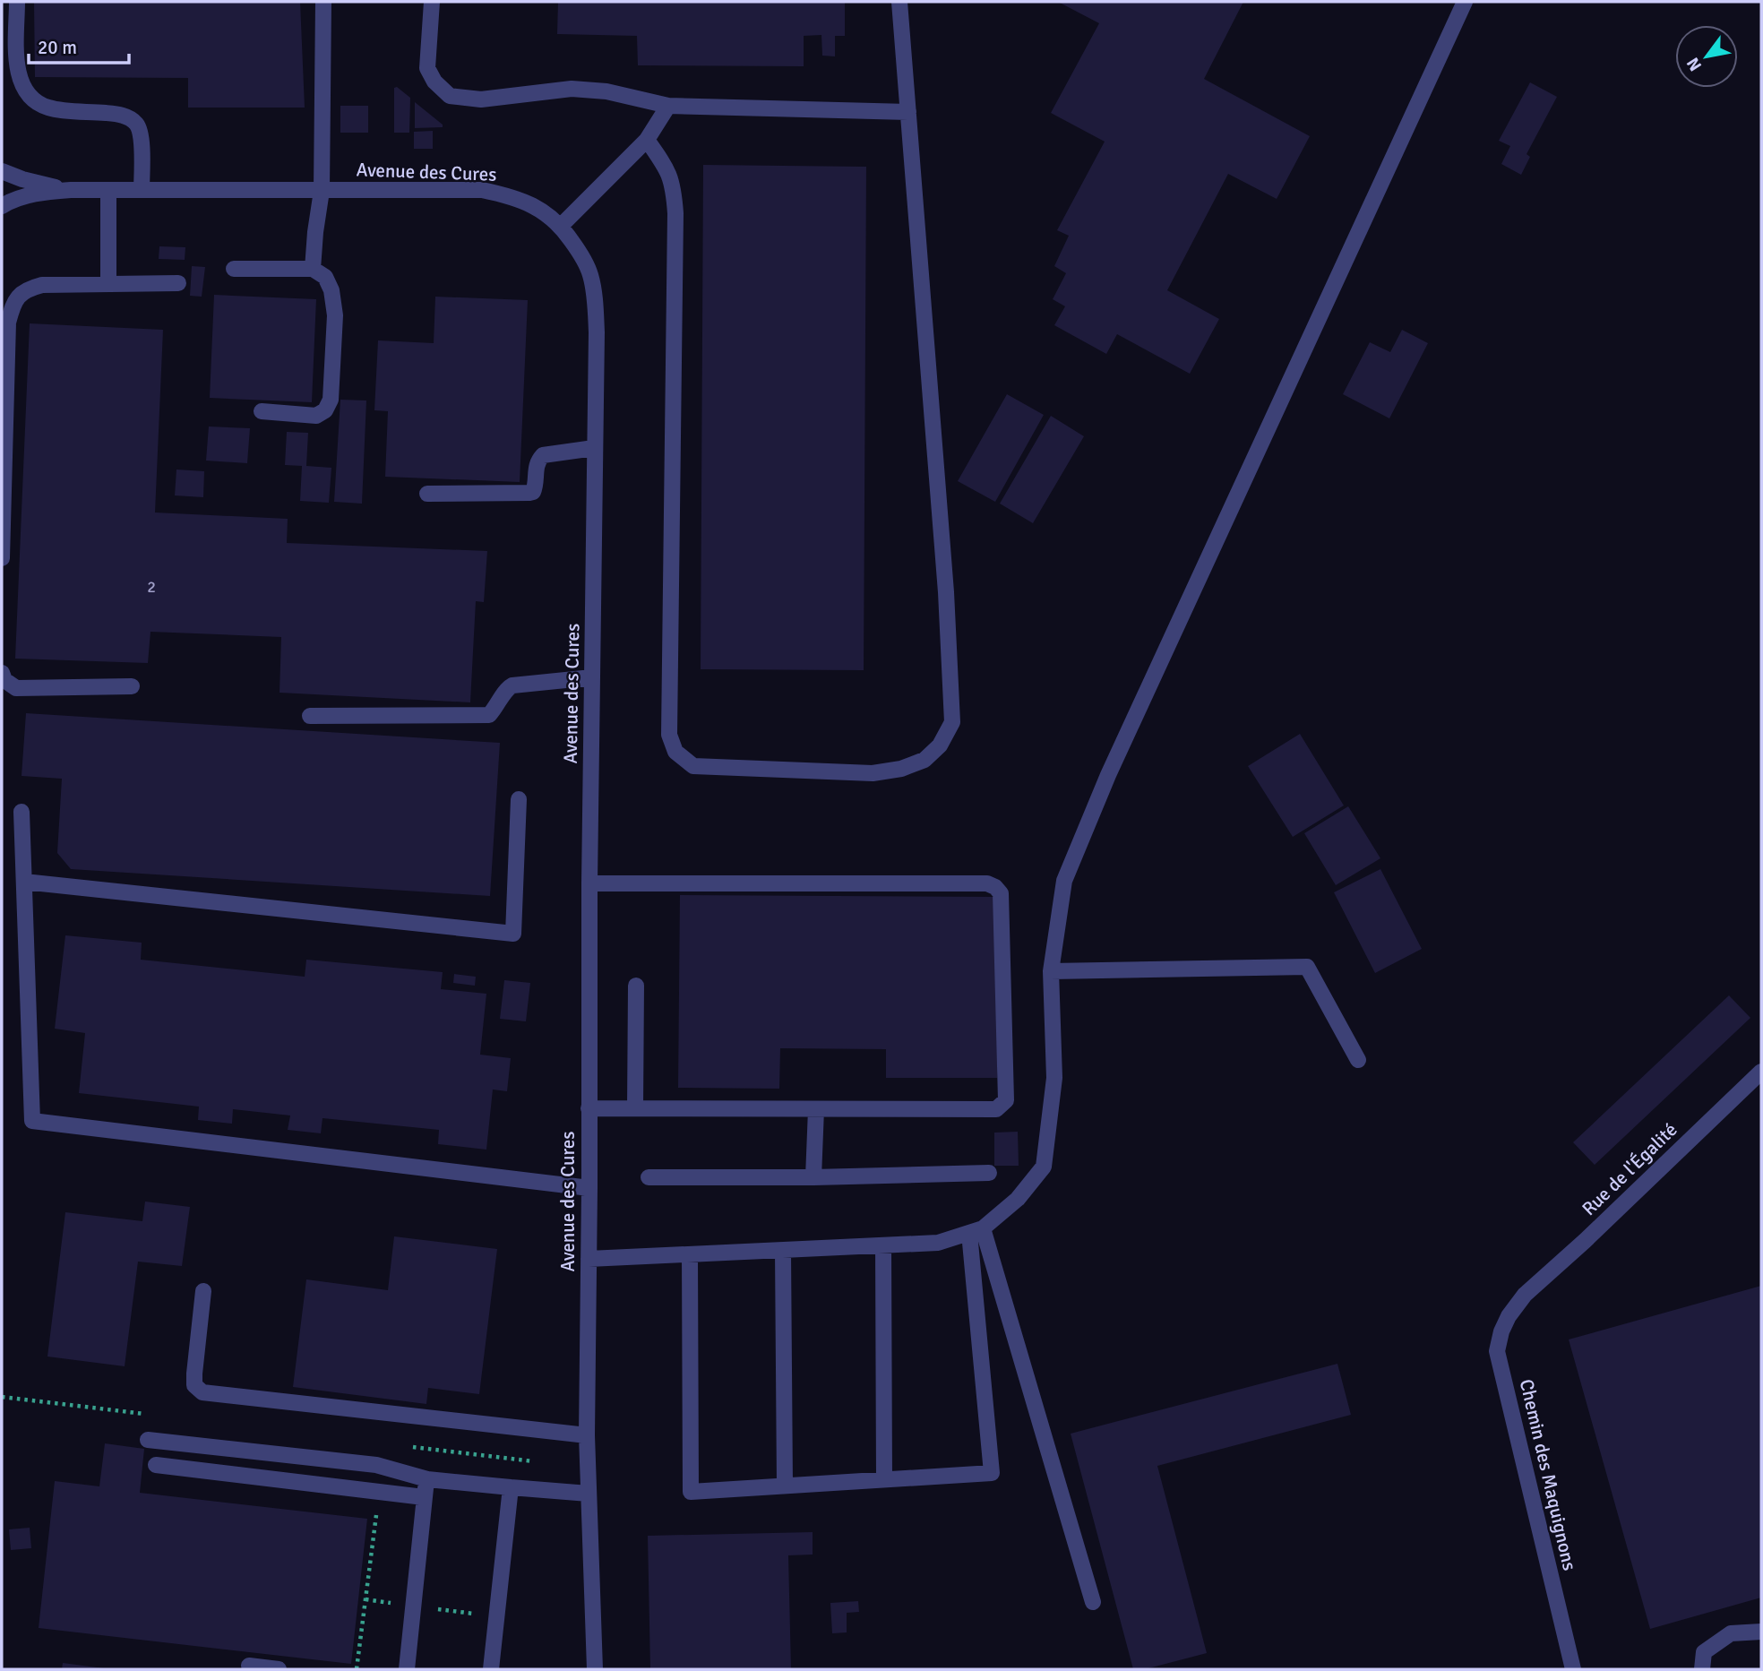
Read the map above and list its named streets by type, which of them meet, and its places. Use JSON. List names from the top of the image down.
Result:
{
  "streets": {
    "street": ["Avenue des Cures", "Rue de l'Égalité", "Chemin des Maquignons"]
  },
  "crossings": [
    ["Rue de l'Égalité", "Chemin des Maquignons"]
  ],
  "house_numbers": ["2"],
  "scale_bar": "20 m",
  "north": "bottom left"
}
